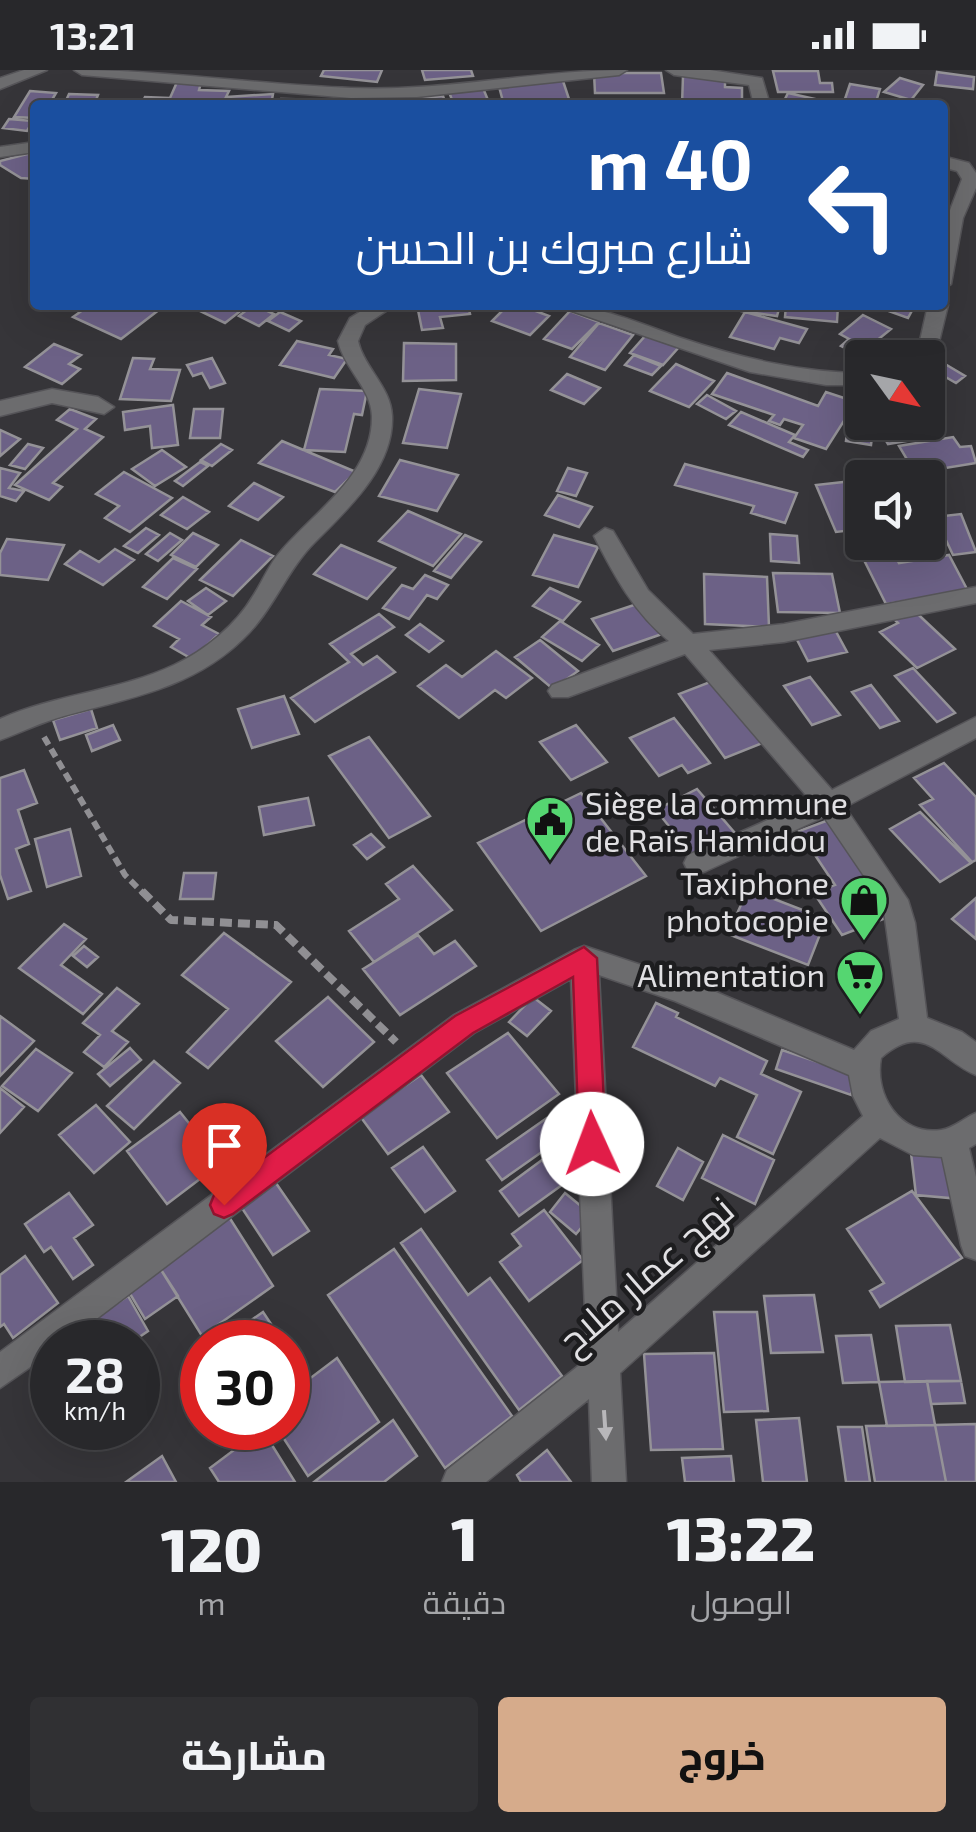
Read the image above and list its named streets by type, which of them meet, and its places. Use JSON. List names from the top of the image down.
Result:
{
  "streets": {
    "street": ["نهج عمار ملاح"]
  },
  "places": {
    "public building": ["Siège la commune de Raïs Hamidou"],
    "shop": ["Taxiphone photocopie"],
    "supermarket": ["Alimentation"]
  },
  "north": "bottom right",
  "page": {
    "status": "13:21",
    "turn": ["40 m", "شارع مبروك بن الحسن"],
    "speed": "28 km/h",
    "limit": "30",
    "eta": [
      "13:22",
      "الوصول",
      "1",
      "دقيقة",
      "120",
      "m"
    ],
    "buttons": ["خروج", "مشاركة"]
  }
}
